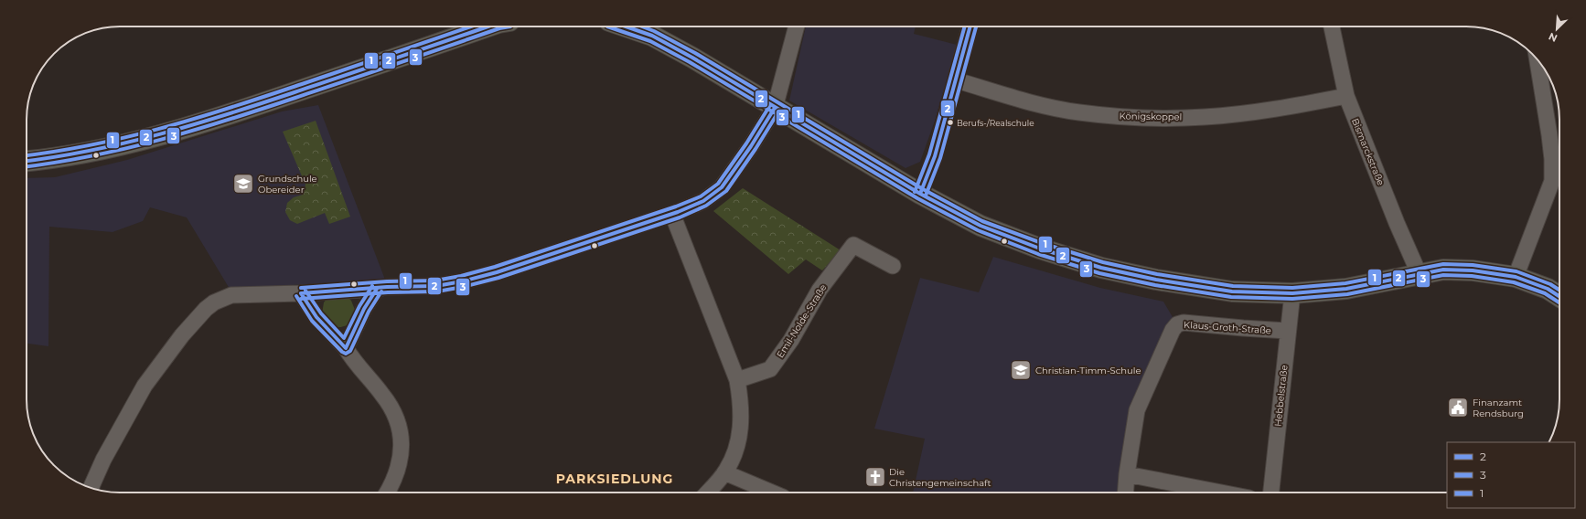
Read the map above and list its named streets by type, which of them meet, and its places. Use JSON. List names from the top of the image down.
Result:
{
  "streets": {
    "street": [
      "Königskoppel",
      "Bismarckstraße",
      "Emil-Nolde-Straße",
      "Klaus-Groth-Straße",
      "Hebbelstraße"
    ]
  },
  "crossings": [
    ["Königskoppel", "Bismarckstraße"],
    ["Klaus-Groth-Straße", "Hebbelstraße"]
  ],
  "districts": ["PARKSIEDLUNG"],
  "places": {
    "other": ["Berufs-/Realschule"],
    "school or university": ["Grundschule Obereider", "Christian-Timm-Schule"],
    "public building": ["Finanzamt Rendsburg"],
    "church": ["Die Christengemeinschaft"]
  },
  "lines": ["transit line 2", "transit line 3", "transit line 1"],
  "legend": ["2", "3", "1"],
  "north": "bottom left"
}
